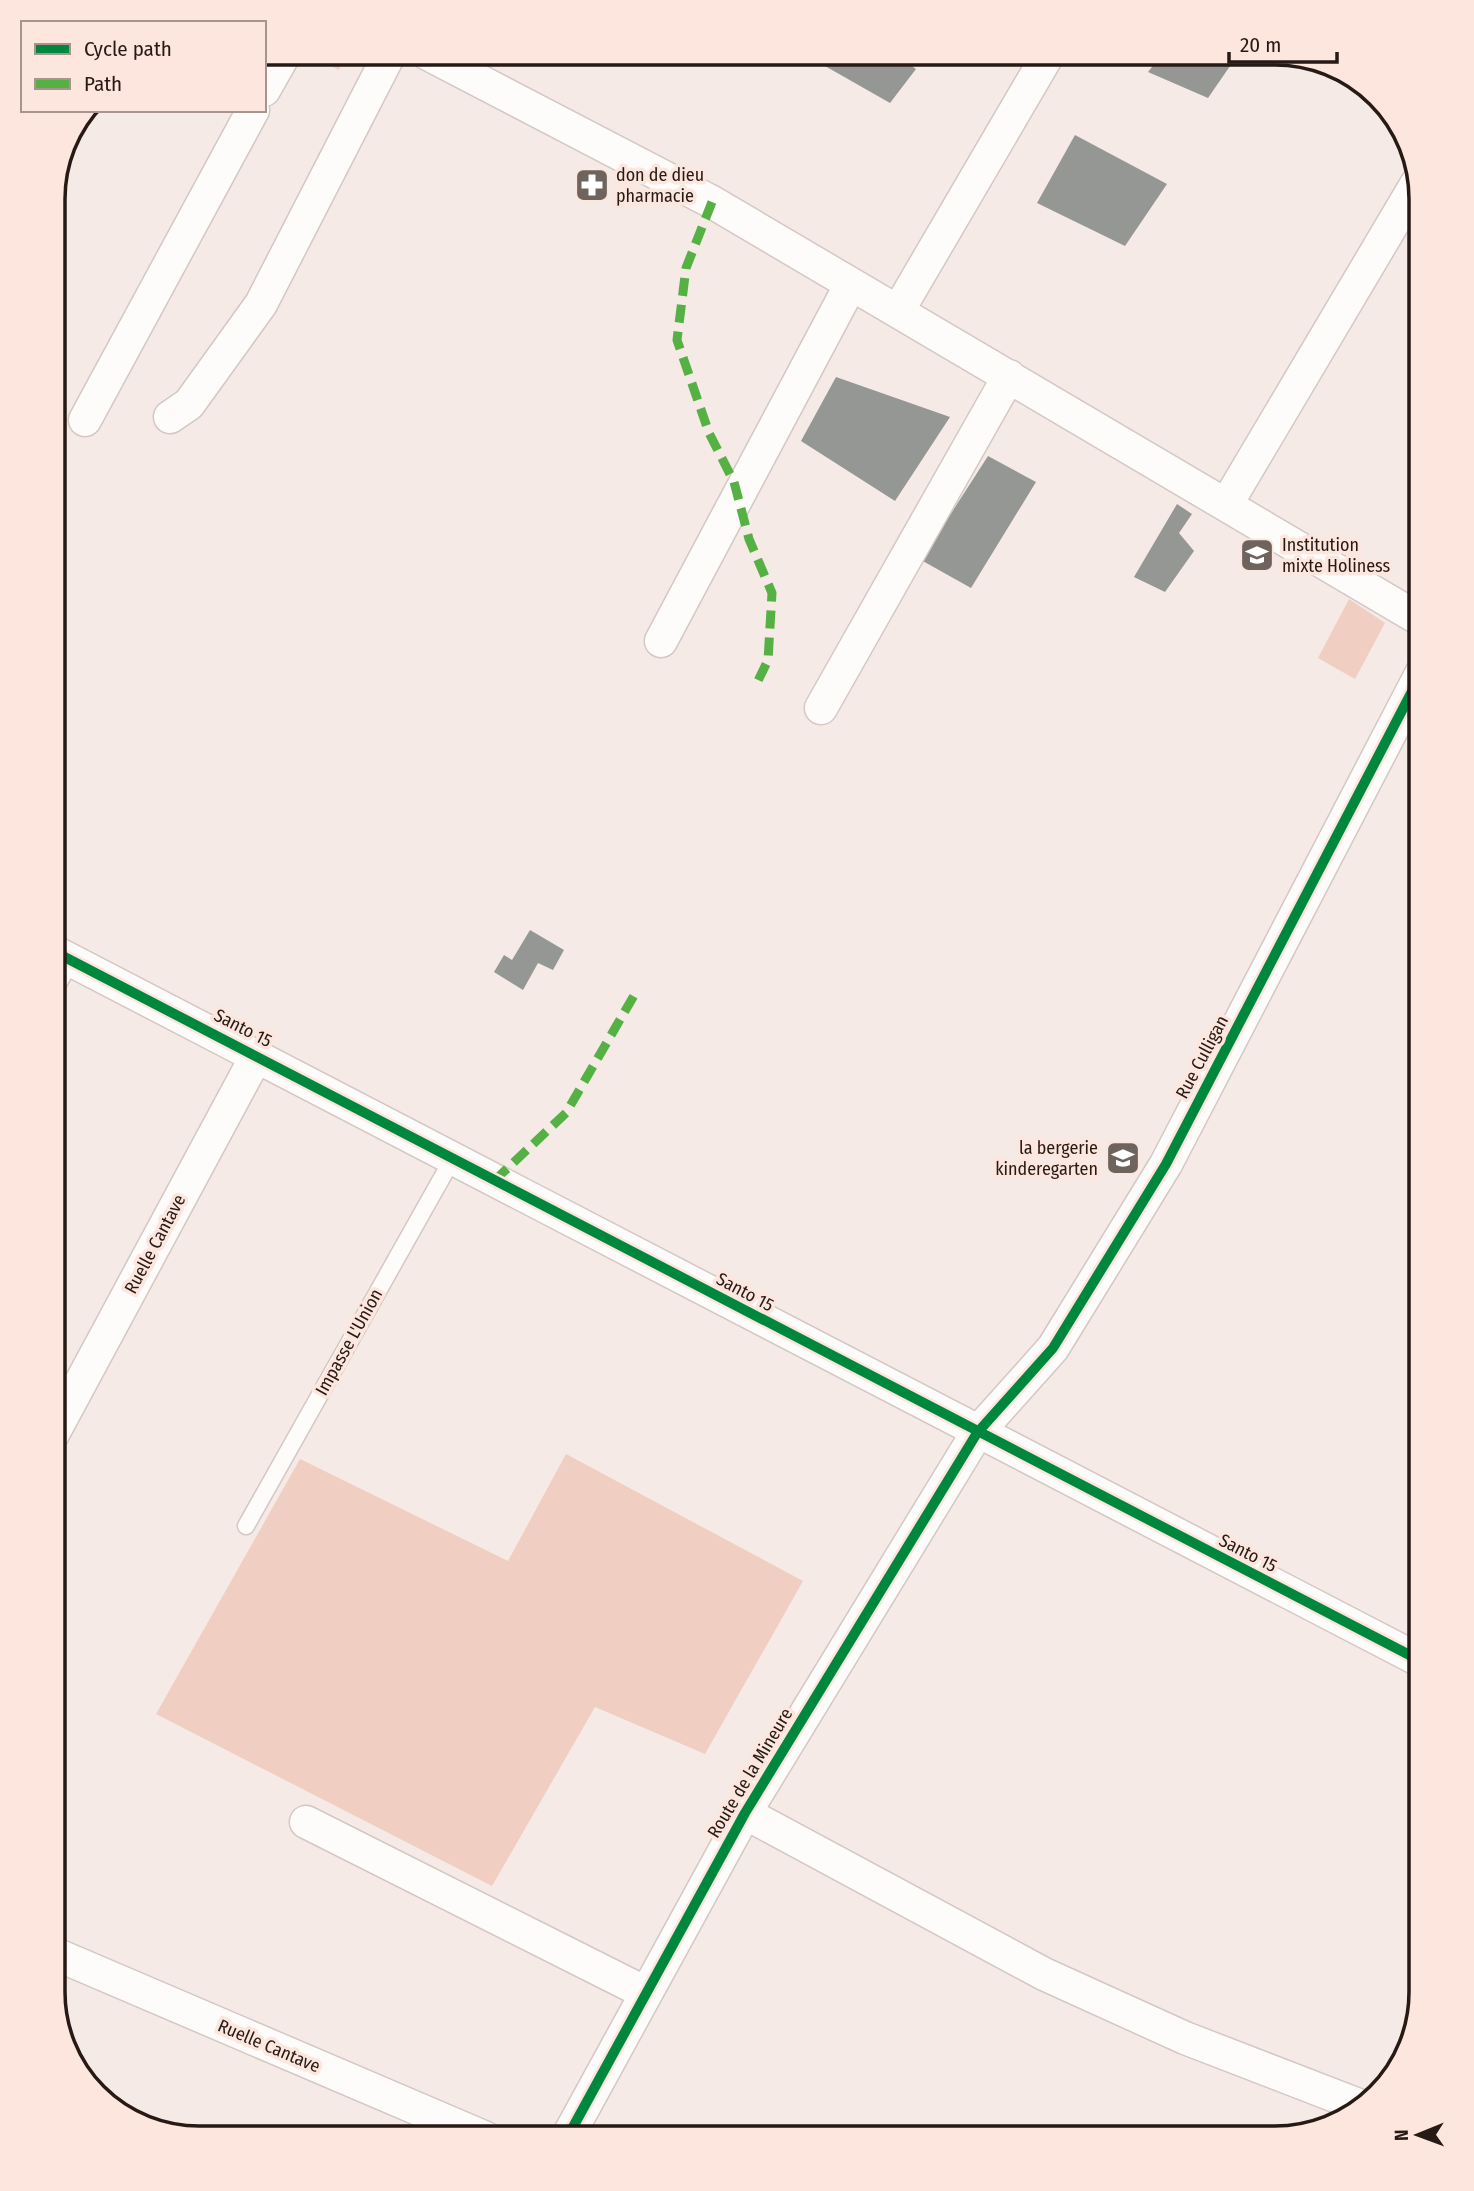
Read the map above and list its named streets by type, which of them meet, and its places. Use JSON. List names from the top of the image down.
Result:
{
  "streets": {
    "street": [
      "Santo 15",
      "Rue Culligan",
      "Ruelle Cantave",
      "Route de la Mineure"
    ],
    "lane": ["Impasse L'Union"]
  },
  "crossings": [
    ["Santo 15", "Rue Culligan"],
    ["Santo 15", "Ruelle Cantave"],
    ["Santo 15", "Impasse L'Union"],
    ["Santo 15", "Route de la Mineure"],
    ["Rue Culligan", "Route de la Mineure"]
  ],
  "places": {
    "pharmacy": ["don de dieu pharmacie"],
    "school or university": ["Institution mixte Holiness", "la bergerie kinderegarten"]
  },
  "legend": ["Cycle path", "Path"],
  "scale_bar": "20 m",
  "north": "left"
}
